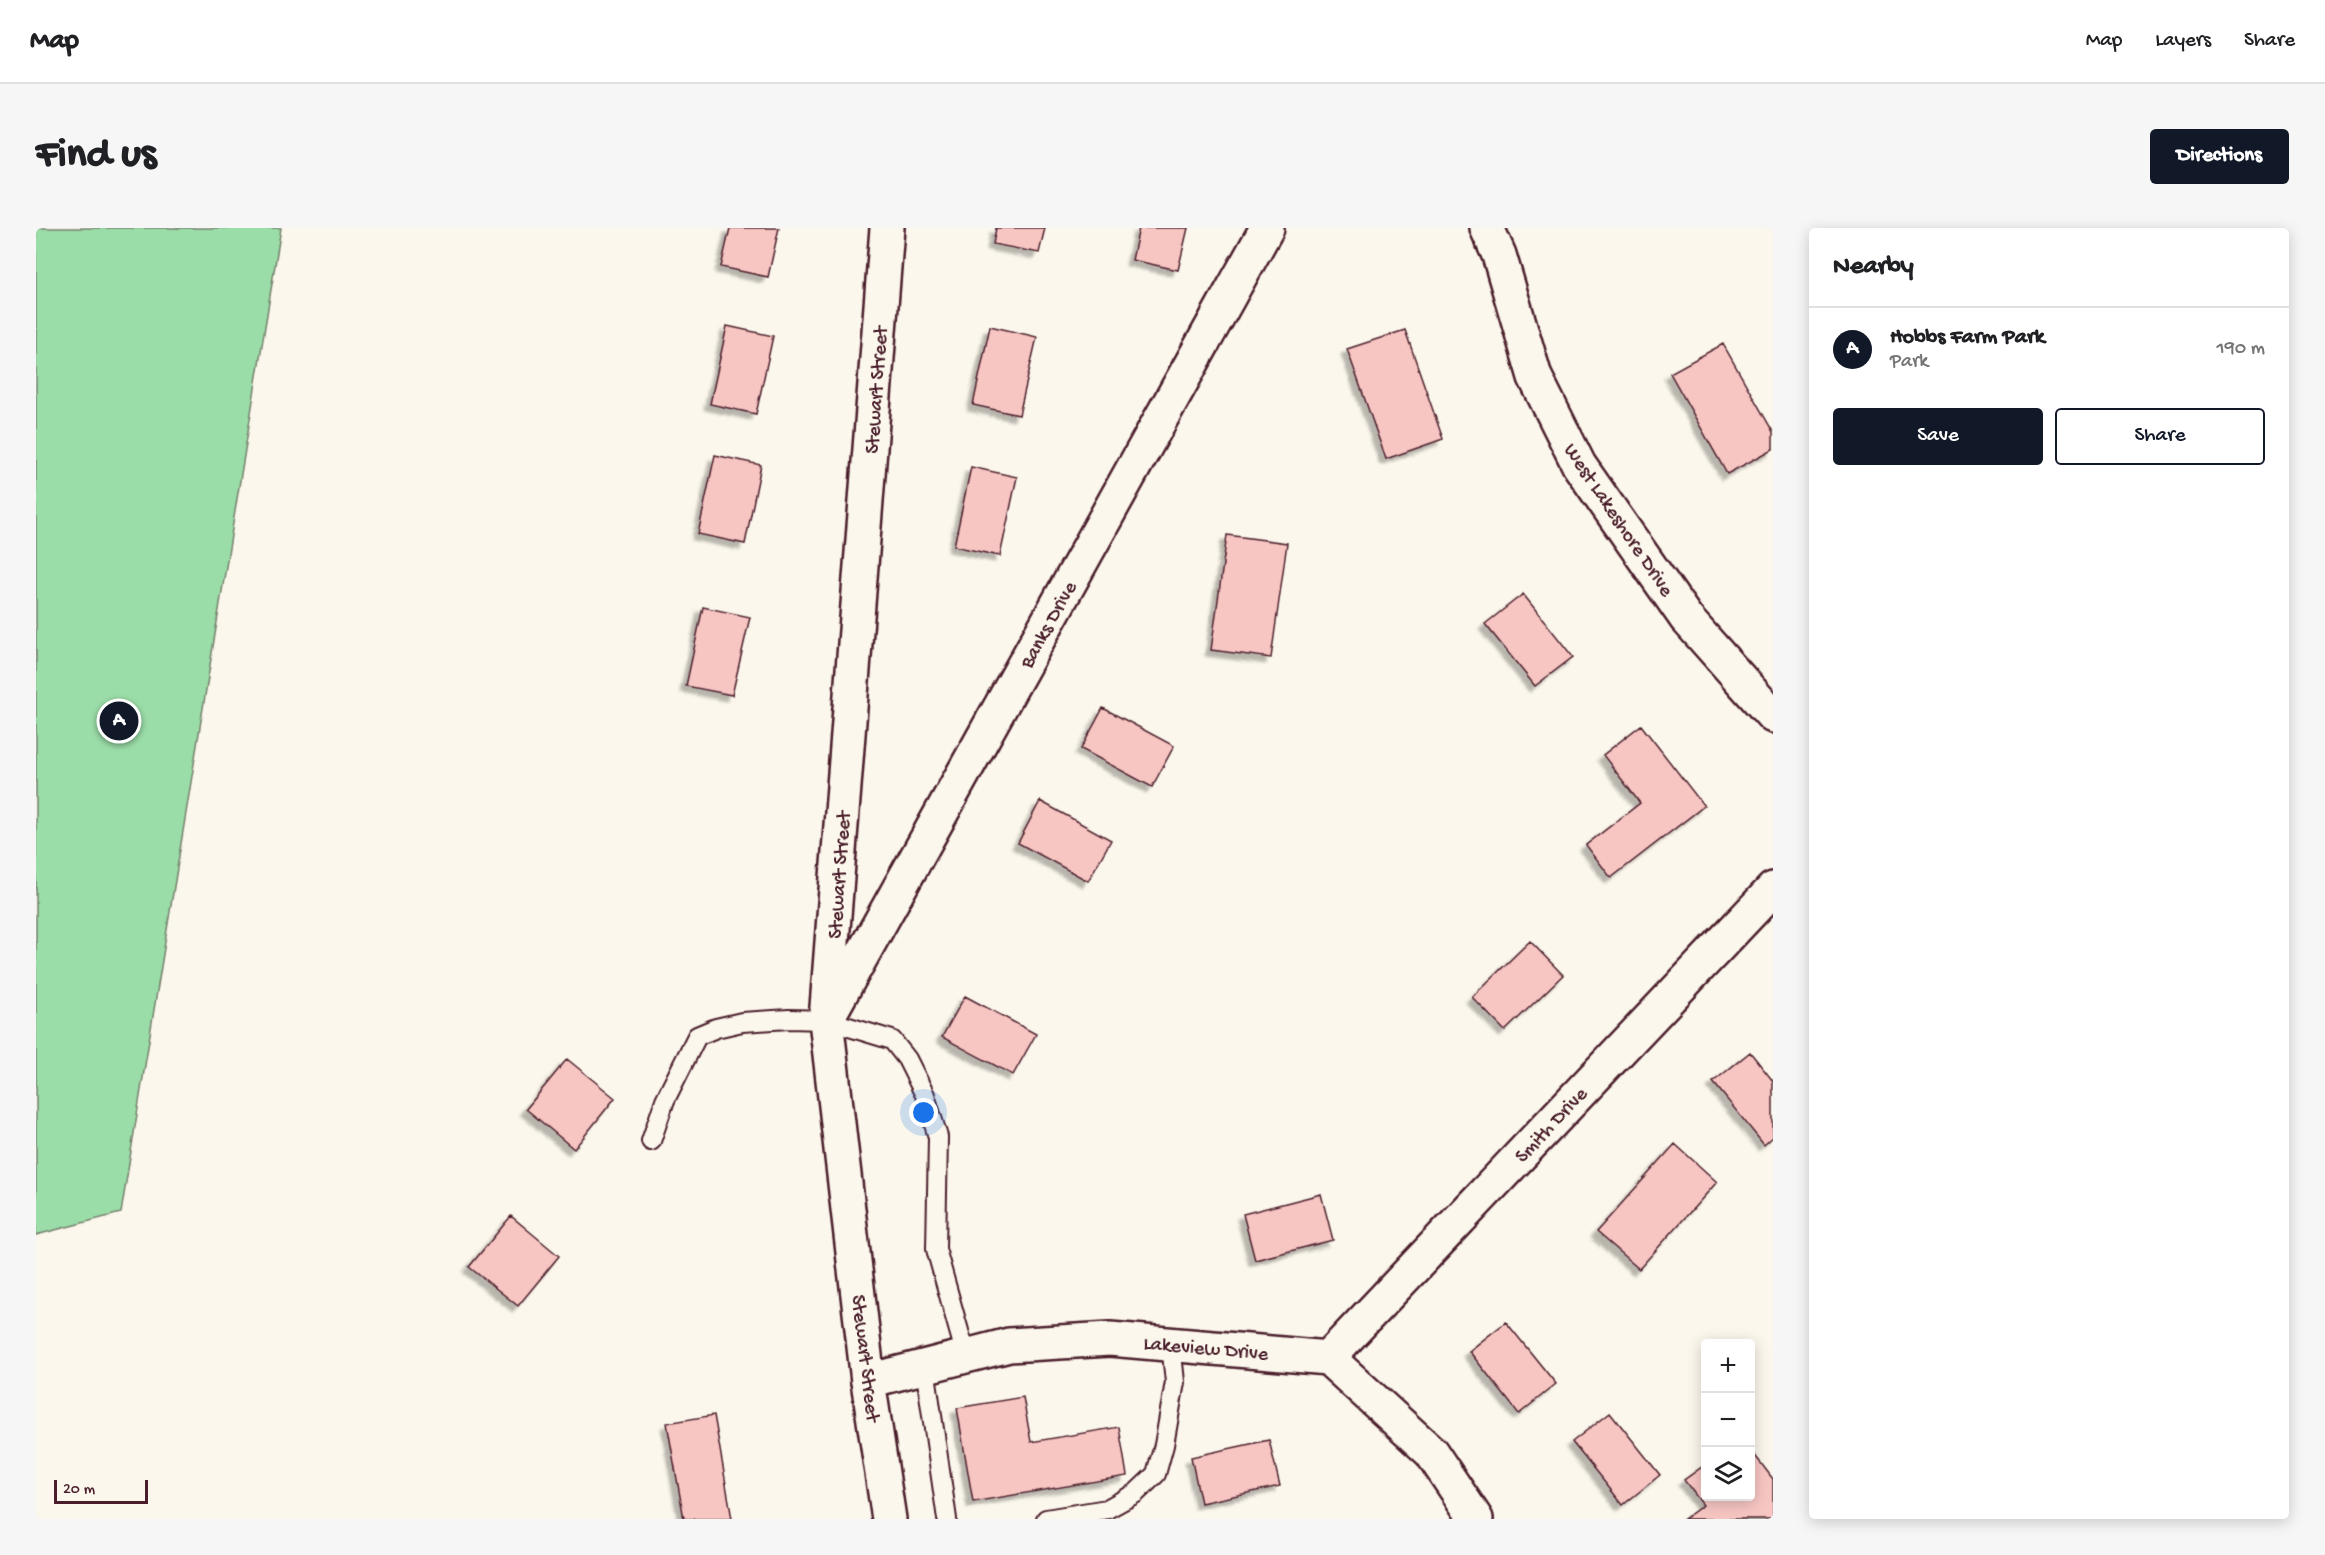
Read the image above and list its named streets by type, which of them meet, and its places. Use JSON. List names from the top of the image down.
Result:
{
  "streets": {
    "street": [
      "Stewart Street",
      "West Lakeshore Drive",
      "Banks Drive",
      "Smith Drive",
      "Lakeview Drive"
    ]
  },
  "crossings": [
    ["Stewart Street", "Banks Drive"],
    ["Stewart Street", "Lakeview Drive"],
    ["Smith Drive", "Lakeview Drive"]
  ],
  "scale_bar": "20 m",
  "page": {
    "header": "Map",
    "nav": ["Map", "Layers", "Share"],
    "buttons": [
      "Directions",
      ["Save", "Share"]
    ],
    "title": "Find us",
    "heading": "Nearby",
    "list": [
      {
        "mark": "A",
        "name": "Hobbs Farm Park",
        "note": "Park",
        "value": "190 m"
      }
    ],
    "pins": "A",
    "map_buttons": ["+", "−"],
    "scale": "20 m"
  }
}
